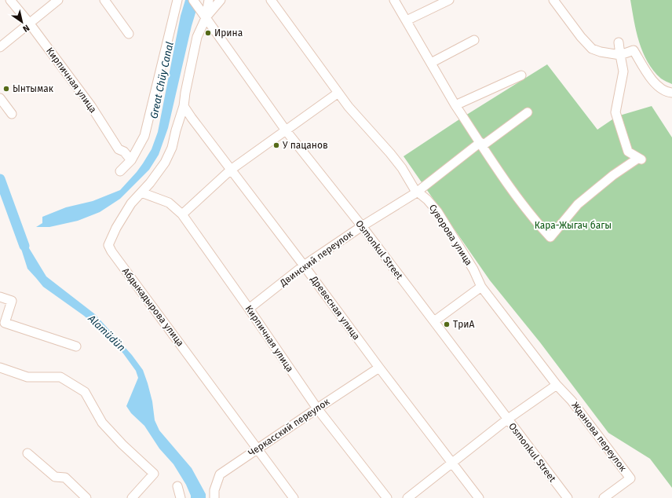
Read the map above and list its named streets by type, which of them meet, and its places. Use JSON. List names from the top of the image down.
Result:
{
  "streets": {
    "street": [
      "Кирпичная улица",
      "Суворова улица",
      "Osmonkul Street",
      "Двинский переулок",
      "Абдыкадырова улица",
      "Древесная улица",
      "Черкасский переулок",
      "Жданова переулок"
    ]
  },
  "crossings": [
    ["Кирпичная улица", "Двинский переулок"],
    ["Кирпичная улица", "Абдыкадырова улица"],
    ["Кирпичная улица", "Черкасский переулок"],
    ["Суворова улица", "Двинский переулок"],
    ["Суворова улица", "Жданова переулок"],
    ["Osmonkul Street", "Двинский переулок"],
    ["Osmonkul Street", "Абдыкадырова улица"],
    ["Двинский переулок", "Древесная улица"],
    ["Абдыкадырова улица", "Древесная улица"],
    ["Абдыкадырова улица", "Черкасский переулок"],
    ["Древесная улица", "Черкасский переулок"]
  ],
  "water": ["Great Chüy Canal", "Alamüdün"],
  "parks": ["Кара-Жыгач багы"],
  "places": [
    "Ирина",
    "Ынтымак",
    "У пацанов",
    "ТриА"
  ],
  "north": "bottom right"
}
